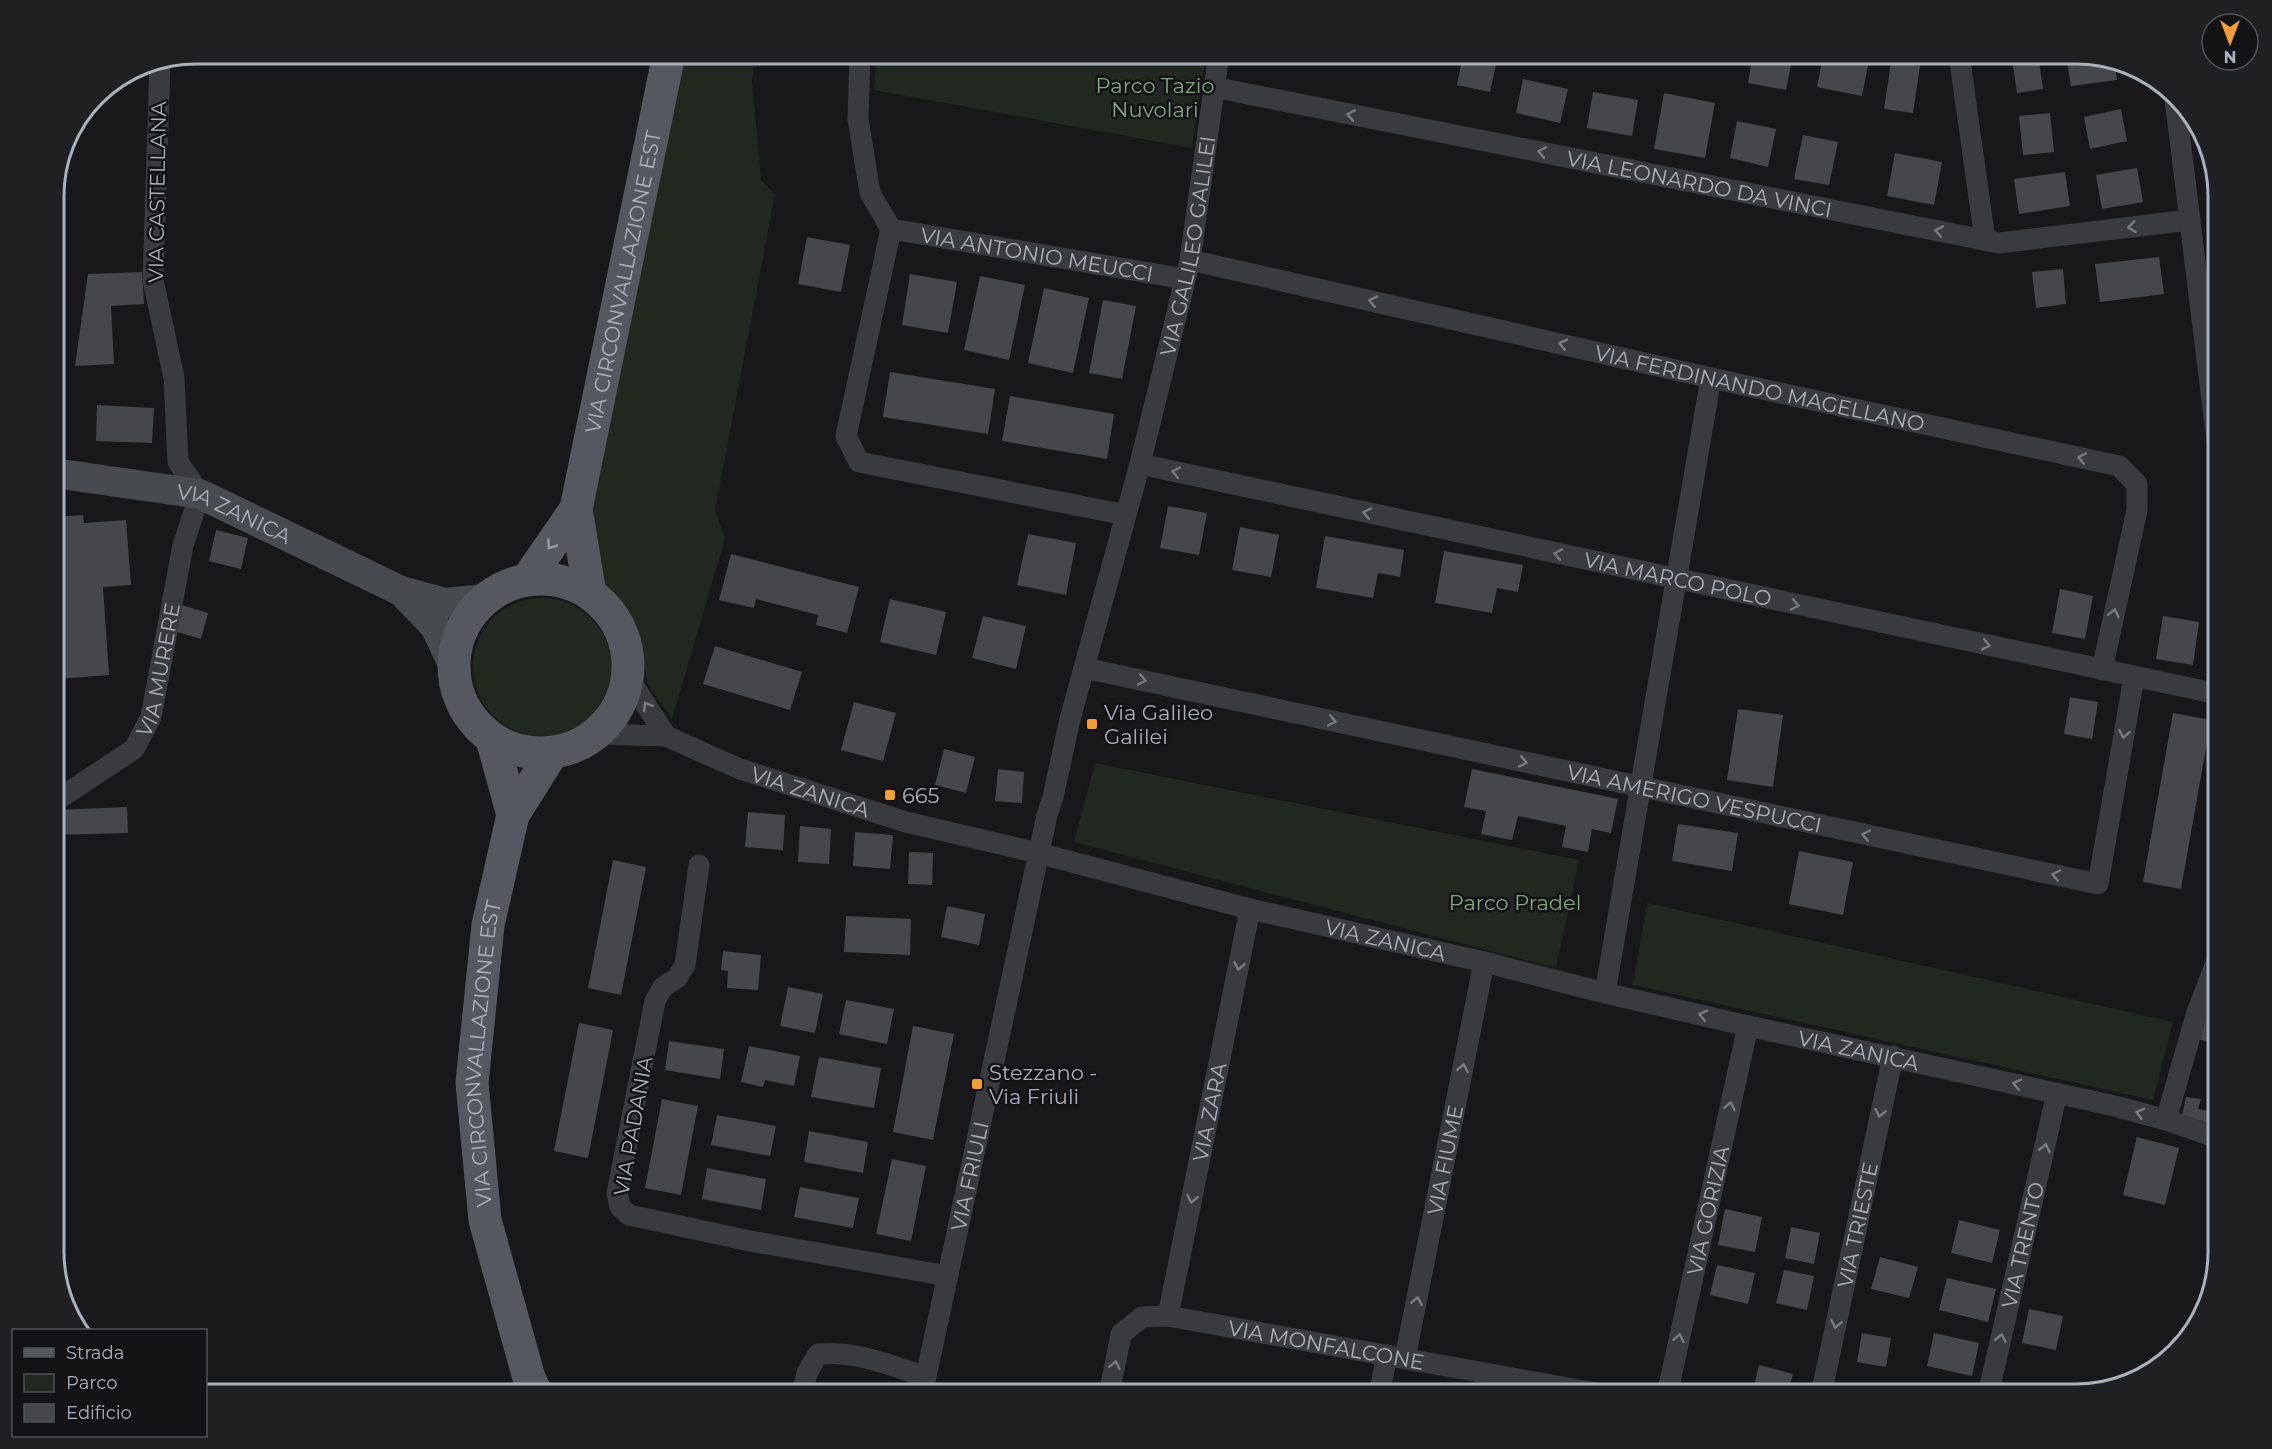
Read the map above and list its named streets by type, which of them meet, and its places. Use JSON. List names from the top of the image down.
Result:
{
  "streets": {
    "main road": ["VIA CIRCONVALLAZIONE EST"],
    "street": [
      "VIA LEONARDO DA VINCI",
      "VIA CASTELLANA",
      "VIA GALILEO GALILEI",
      "VIA ANTONIO MEUCCI",
      "VIA FERDINANDO MAGELLANO",
      "VIA ZANICA",
      "VIA MARCO POLO",
      "VIA MURERE",
      "VIA AMERIGO VESPUCCI",
      "VIA ZARA",
      "VIA PADANIA",
      "VIA FIUME",
      "VIA FRIULI",
      "VIA GORIZIA",
      "VIA TRIESTE",
      "VIA TRENTO",
      "VIA MONFALCONE"
    ]
  },
  "crossings": [
    ["VIA LEONARDO DA VINCI", "VIA GALILEO GALILEI"],
    ["VIA CASTELLANA", "VIA ZANICA"],
    ["VIA CASTELLANA", "VIA MURERE"],
    ["VIA GALILEO GALILEI", "VIA ANTONIO MEUCCI"],
    ["VIA GALILEO GALILEI", "VIA FERDINANDO MAGELLANO"],
    ["VIA GALILEO GALILEI", "VIA ZANICA"],
    ["VIA GALILEO GALILEI", "VIA MARCO POLO"],
    ["VIA GALILEO GALILEI", "VIA AMERIGO VESPUCCI"],
    ["VIA GALILEO GALILEI", "VIA FRIULI"],
    ["VIA ANTONIO MEUCCI", "VIA FERDINANDO MAGELLANO"],
    ["VIA CIRCONVALLAZIONE EST", "VIA ZANICA"],
    ["VIA FERDINANDO MAGELLANO", "VIA MARCO POLO"],
    ["VIA ZANICA", "VIA MURERE"],
    ["VIA ZANICA", "VIA ZARA"],
    ["VIA ZANICA", "VIA FIUME"],
    ["VIA ZANICA", "VIA FRIULI"],
    ["VIA ZANICA", "VIA GORIZIA"],
    ["VIA ZANICA", "VIA TRIESTE"],
    ["VIA ZANICA", "VIA TRENTO"],
    ["VIA MARCO POLO", "VIA AMERIGO VESPUCCI"],
    ["VIA ZARA", "VIA MONFALCONE"],
    ["VIA PADANIA", "VIA FRIULI"],
    ["VIA FIUME", "VIA MONFALCONE"]
  ],
  "one_way": [
    "VIA LEONARDO DA VINCI",
    "VIA FERDINANDO MAGELLANO",
    "VIA ZARA",
    "VIA FIUME",
    "VIA GORIZIA",
    "VIA TRIESTE",
    "VIA TRENTO"
  ],
  "parks": ["Parco Tazio Nuvolari", "Parco Pradel"],
  "places": {
    "transit": ["Via Galileo Galilei", "665", "Stezzano - Via Friuli"]
  },
  "legend": ["Strada", "Parco", "Edificio"],
  "north": "bottom"
}
